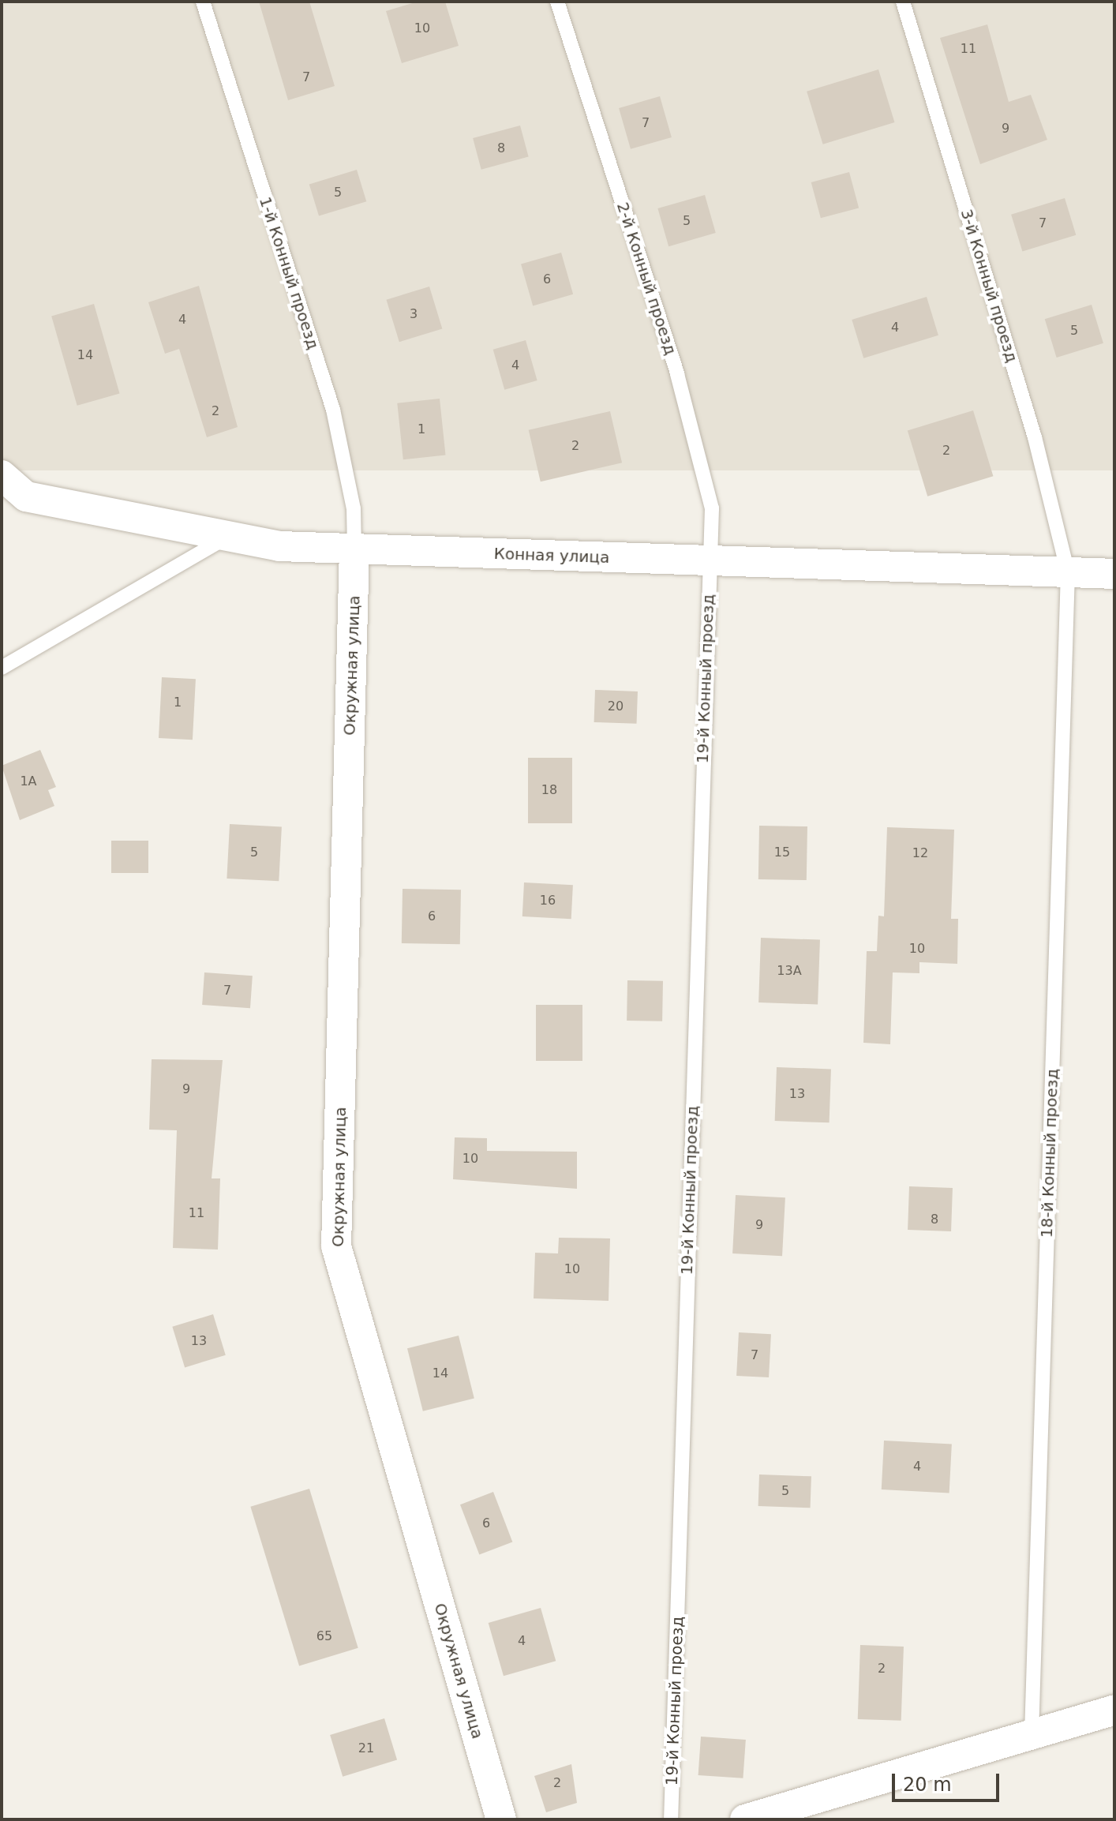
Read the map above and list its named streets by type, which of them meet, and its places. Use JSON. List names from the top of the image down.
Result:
{
  "streets": {
    "street": ["Конная улица", "Окружная улица"],
    "lane": [
      "1-й Конный проезд",
      "2-й Конный проезд",
      "3-й Конный проезд",
      "19-й Конный проезд",
      "18-й Конный проезд"
    ]
  },
  "crossings": [
    ["1-й Конный проезд", "Конная улица"],
    ["1-й Конный проезд", "Окружная улица"],
    ["2-й Конный проезд", "Конная улица"],
    ["2-й Конный проезд", "19-й Конный проезд"],
    ["3-й Конный проезд", "Конная улица"],
    ["3-й Конный проезд", "18-й Конный проезд"],
    ["Конная улица", "Окружная улица"],
    ["Конная улица", "19-й Конный проезд"],
    ["Конная улица", "18-й Конный проезд"]
  ],
  "house_numbers": [
    "10",
    "11",
    "7",
    "7",
    "9",
    "8",
    "5",
    "5",
    "7",
    "6",
    "3",
    "4",
    "4",
    "5",
    "14",
    "4",
    "2",
    "1",
    "2",
    "2",
    "1",
    "20",
    "1А",
    "18",
    "5",
    "15",
    "12",
    "16",
    "6",
    "10",
    "13А",
    "7",
    "9",
    "13",
    "10",
    "11",
    "8",
    "9",
    "10",
    "13",
    "7",
    "14",
    "4",
    "5",
    "6",
    "65",
    "4",
    "2",
    "21",
    "2"
  ],
  "scale_bar": "20 m"
}
